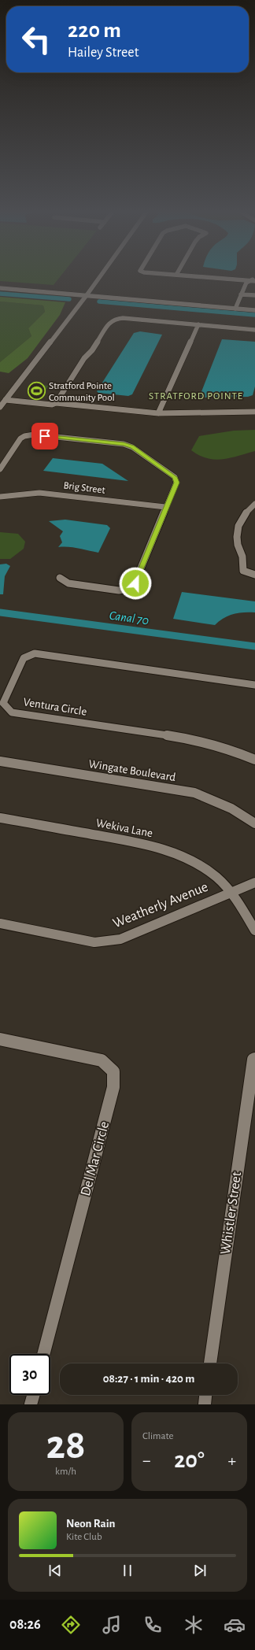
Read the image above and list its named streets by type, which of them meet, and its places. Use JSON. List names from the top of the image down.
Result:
{
  "streets": {
    "street": [
      "Brig Street",
      "Ventura Circle",
      "Wingate Boulevard",
      "Wekiva Lane",
      "Weatherly Avenue",
      "Del Mar Circle",
      "Whistler Street"
    ]
  },
  "crossings": [
    ["Wekiva Lane", "Weatherly Avenue"]
  ],
  "districts": ["STRATFORD POINTE"],
  "water": ["Canal 70"],
  "places": {
    "sports": ["Stratford Pointe Community Pool"]
  },
  "page": {
    "turn": ["220 m", "Hailey Street"],
    "limit": "30",
    "trip": "08:27 · 1 min · 420 m",
    "tile": [
      ["28", "km/h"],
      "Climate"
    ],
    "heat": ["−", "20°", "+"],
    "song": ["Neon Rain", "Kite Club"],
    "tabs": "08:26"
  }
}
